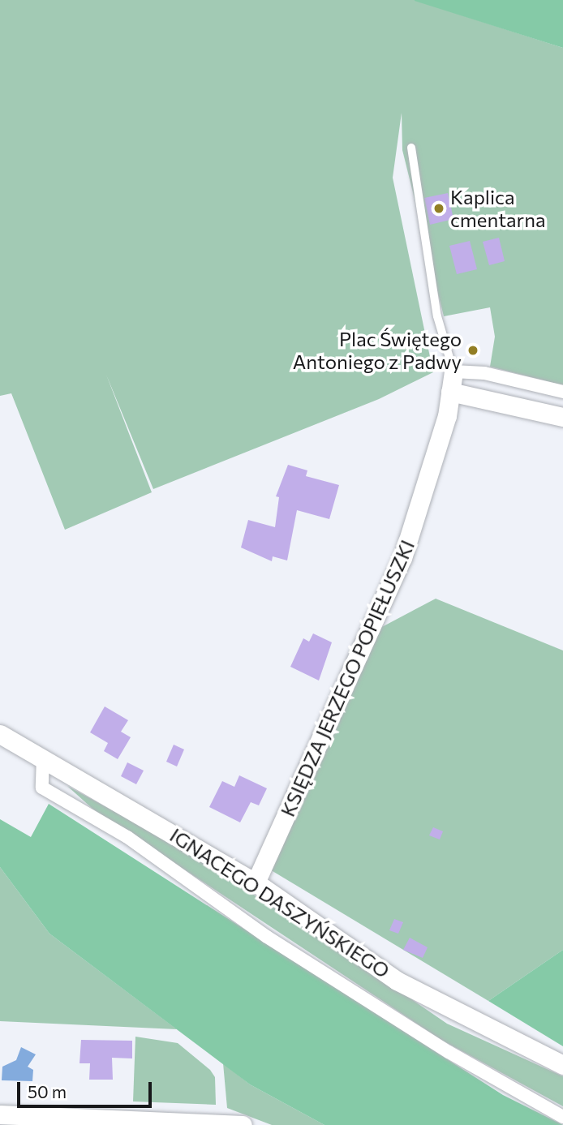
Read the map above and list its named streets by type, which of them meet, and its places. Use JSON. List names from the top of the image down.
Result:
{
  "streets": {
    "street": ["KSIĘDZA JERZEGO POPIEŁUSZKI", "IGNACEGO DASZYŃSKIEGO"]
  },
  "crossings": [
    ["KSIĘDZA JERZEGO POPIEŁUSZKI", "IGNACEGO DASZYŃSKIEGO"]
  ],
  "places": ["Kaplica cmentarna", "Plac Świętego Antoniego z Padwy"],
  "scale_bar": "50 m"
}
